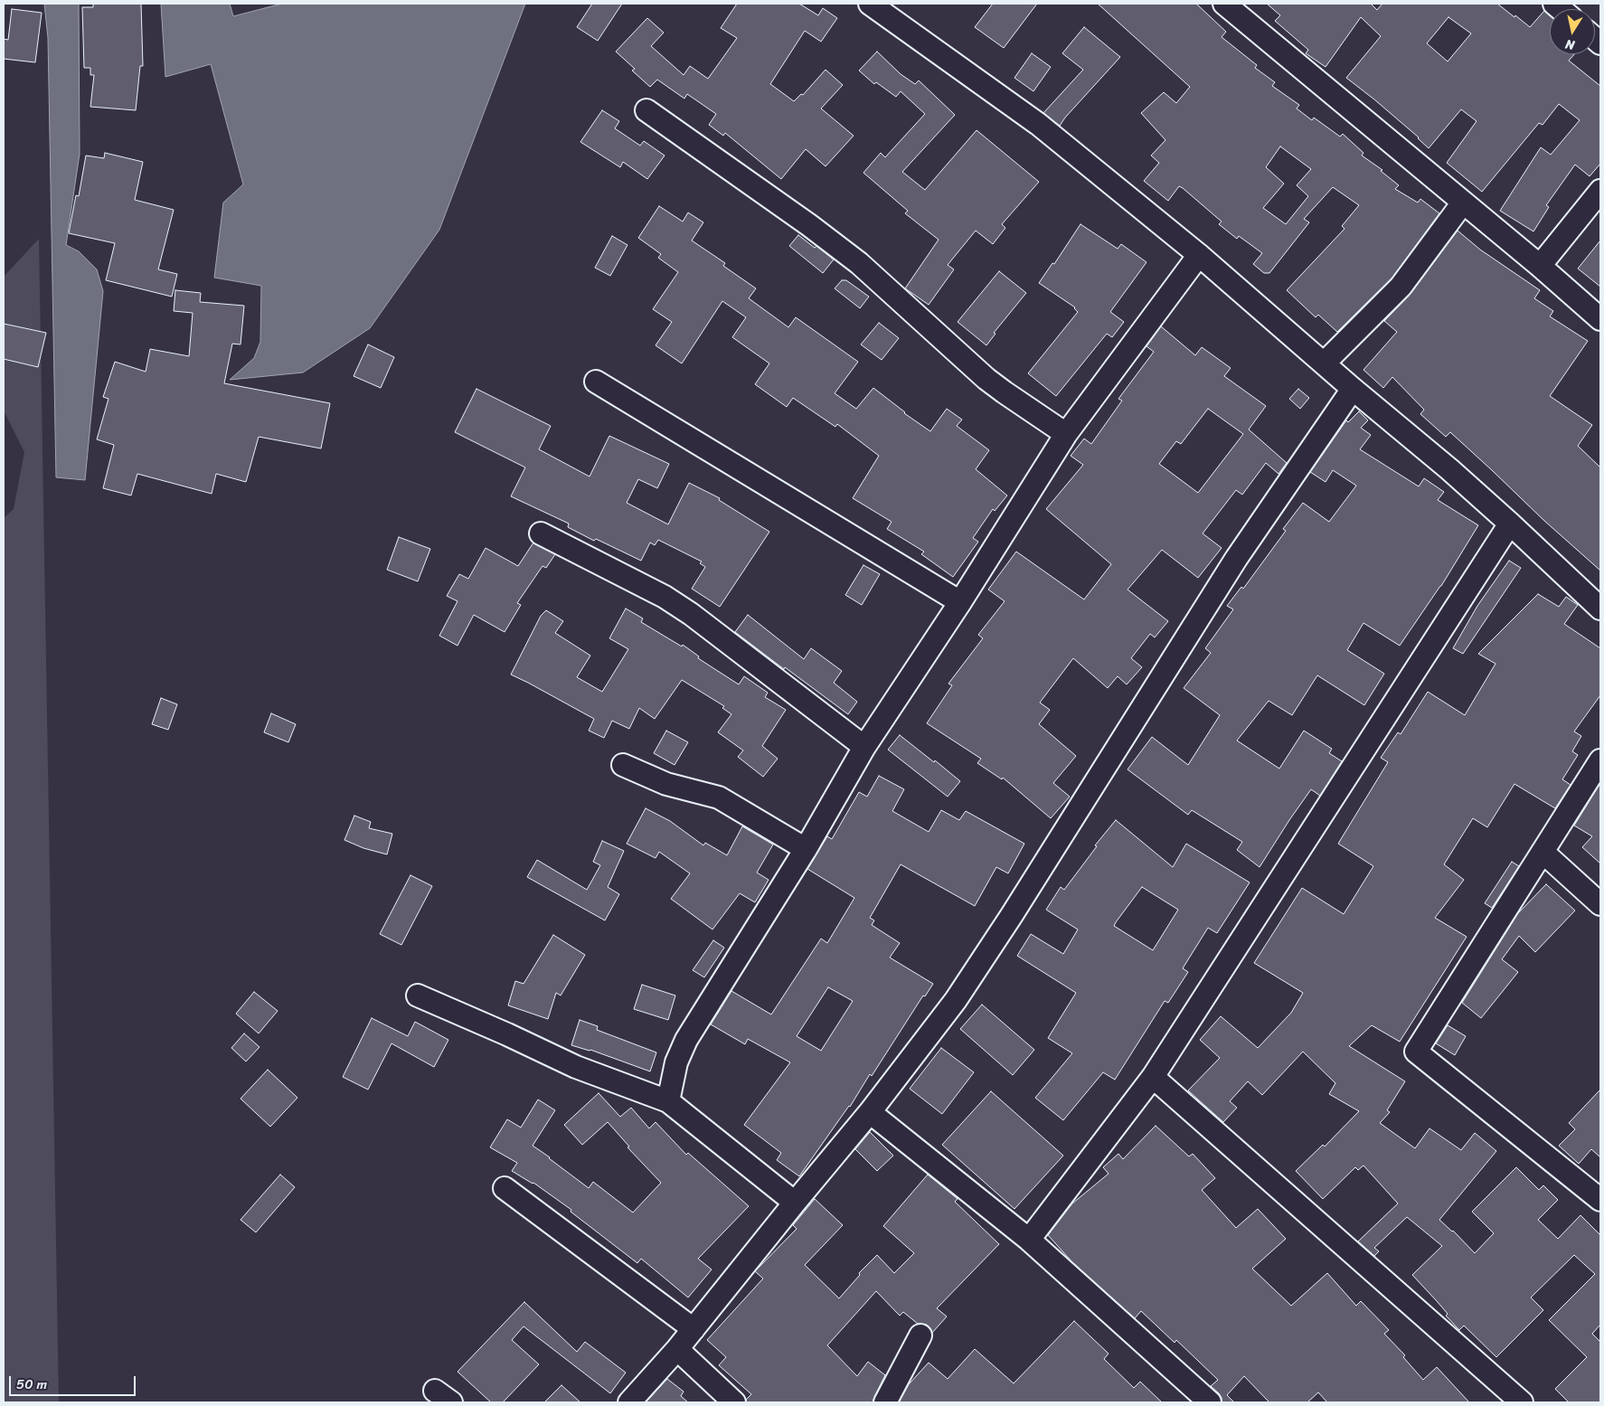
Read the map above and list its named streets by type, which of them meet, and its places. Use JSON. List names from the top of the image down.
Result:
{
  "scale_bar": "50 m",
  "north": "bottom"
}
